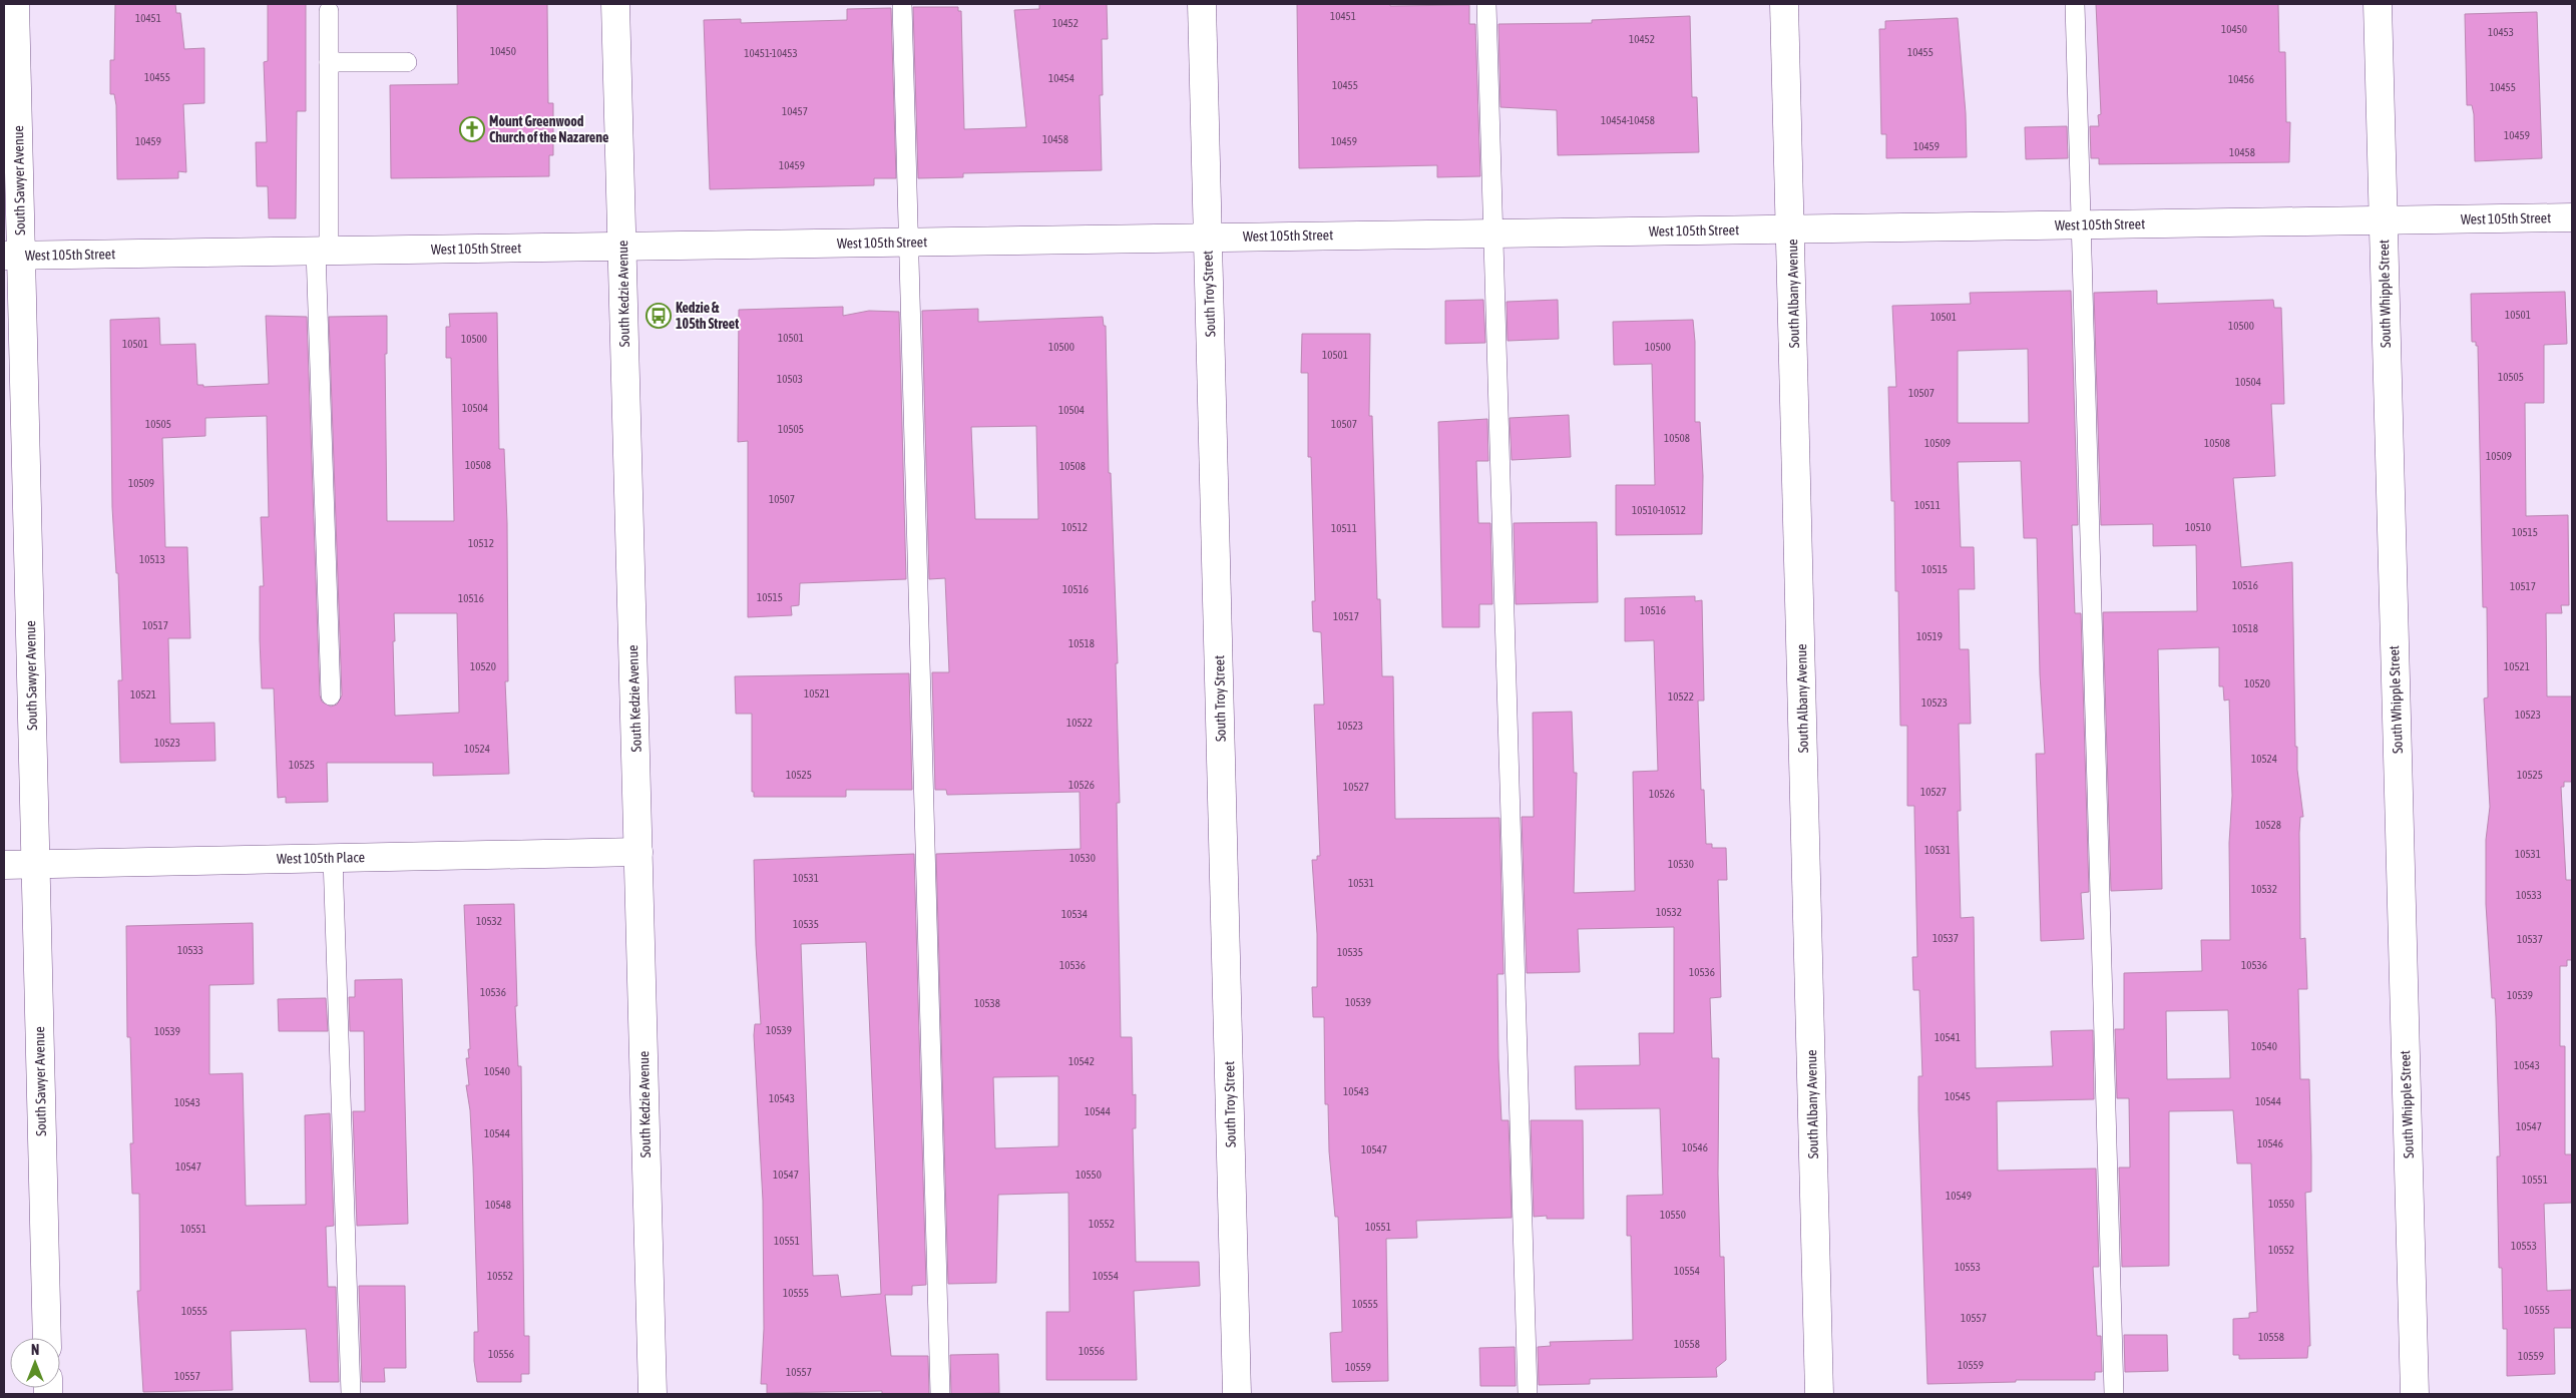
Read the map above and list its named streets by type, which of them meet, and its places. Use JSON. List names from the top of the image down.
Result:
{
  "streets": {
    "street": [
      "South Sawyer Avenue",
      "West 105th Street",
      "South Kedzie Avenue",
      "South Troy Street",
      "South Albany Avenue",
      "South Whipple Street",
      "West 105th Place"
    ]
  },
  "crossings": [
    ["South Sawyer Avenue", "West 105th Street"],
    ["South Sawyer Avenue", "West 105th Place"],
    ["West 105th Street", "South Kedzie Avenue"],
    ["West 105th Street", "South Troy Street"],
    ["West 105th Street", "South Albany Avenue"],
    ["West 105th Street", "South Whipple Street"],
    ["South Kedzie Avenue", "West 105th Place"]
  ],
  "places": {
    "church": ["Mount Greenwood Church of the Nazarene"],
    "bus stop": ["Kedzie & 105th Street"]
  },
  "house_numbers": [
    "10451",
    "10451",
    "10452",
    "10450",
    "10453",
    "10452",
    "10450",
    "10455",
    "10451-10453",
    "10455",
    "10454",
    "10456",
    "10455",
    "10455",
    "10457",
    "10454-10458",
    "10459",
    "10458",
    "10459",
    "10459",
    "10459",
    "10458",
    "10459",
    "10501",
    "10501",
    "10500",
    "10501",
    "10500",
    "10501",
    "10500",
    "10500",
    "10501",
    "10505",
    "10503",
    "10504",
    "10507",
    "10504",
    "10504",
    "10505",
    "10507",
    "10505",
    "10508",
    "10509",
    "10508",
    "10509",
    "10508",
    "10508",
    "10509",
    "10507",
    "10511",
    "10510-10512",
    "10512",
    "10510",
    "10511",
    "10515",
    "10512",
    "10513",
    "10515",
    "10516",
    "10517",
    "10516",
    "10515",
    "10516",
    "10516",
    "10517",
    "10517",
    "10518",
    "10519",
    "10518",
    "10520",
    "10521",
    "10520",
    "10521",
    "10521",
    "10522",
    "10523",
    "10523",
    "10522",
    "10523",
    "10523",
    "10524",
    "10524",
    "10525",
    "10525",
    "10525",
    "10526",
    "10527",
    "10527",
    "10526",
    "10528",
    "10531",
    "10531",
    "10530",
    "10530",
    "10531",
    "10531",
    "10532",
    "10533",
    "10532",
    "10534",
    "10532",
    "10535",
    "10537",
    "10537",
    "10533",
    "10535",
    "10536",
    "10536",
    "10536",
    "10536",
    "10539",
    "10539",
    "10538",
    "10539",
    "10539",
    "10541",
    "10540",
    "10542",
    "10543",
    "10540",
    "10543",
    "10545",
    "10543",
    "10544",
    "10543",
    "10544",
    "10547",
    "10544",
    "10546",
    "10546",
    "10547",
    "10547",
    "10547",
    "10550",
    "10551",
    "10549",
    "10550",
    "10548",
    "10550",
    "10552",
    "10551",
    "10551",
    "10551",
    "10553",
    "10552",
    "10553",
    "10554",
    "10552",
    "10554",
    "10555",
    "10555",
    "10555",
    "10555",
    "10557",
    "10558",
    "10558",
    "10556",
    "10556",
    "10559",
    "10559",
    "10559",
    "10557",
    "10557"
  ],
  "north": "top"
}
